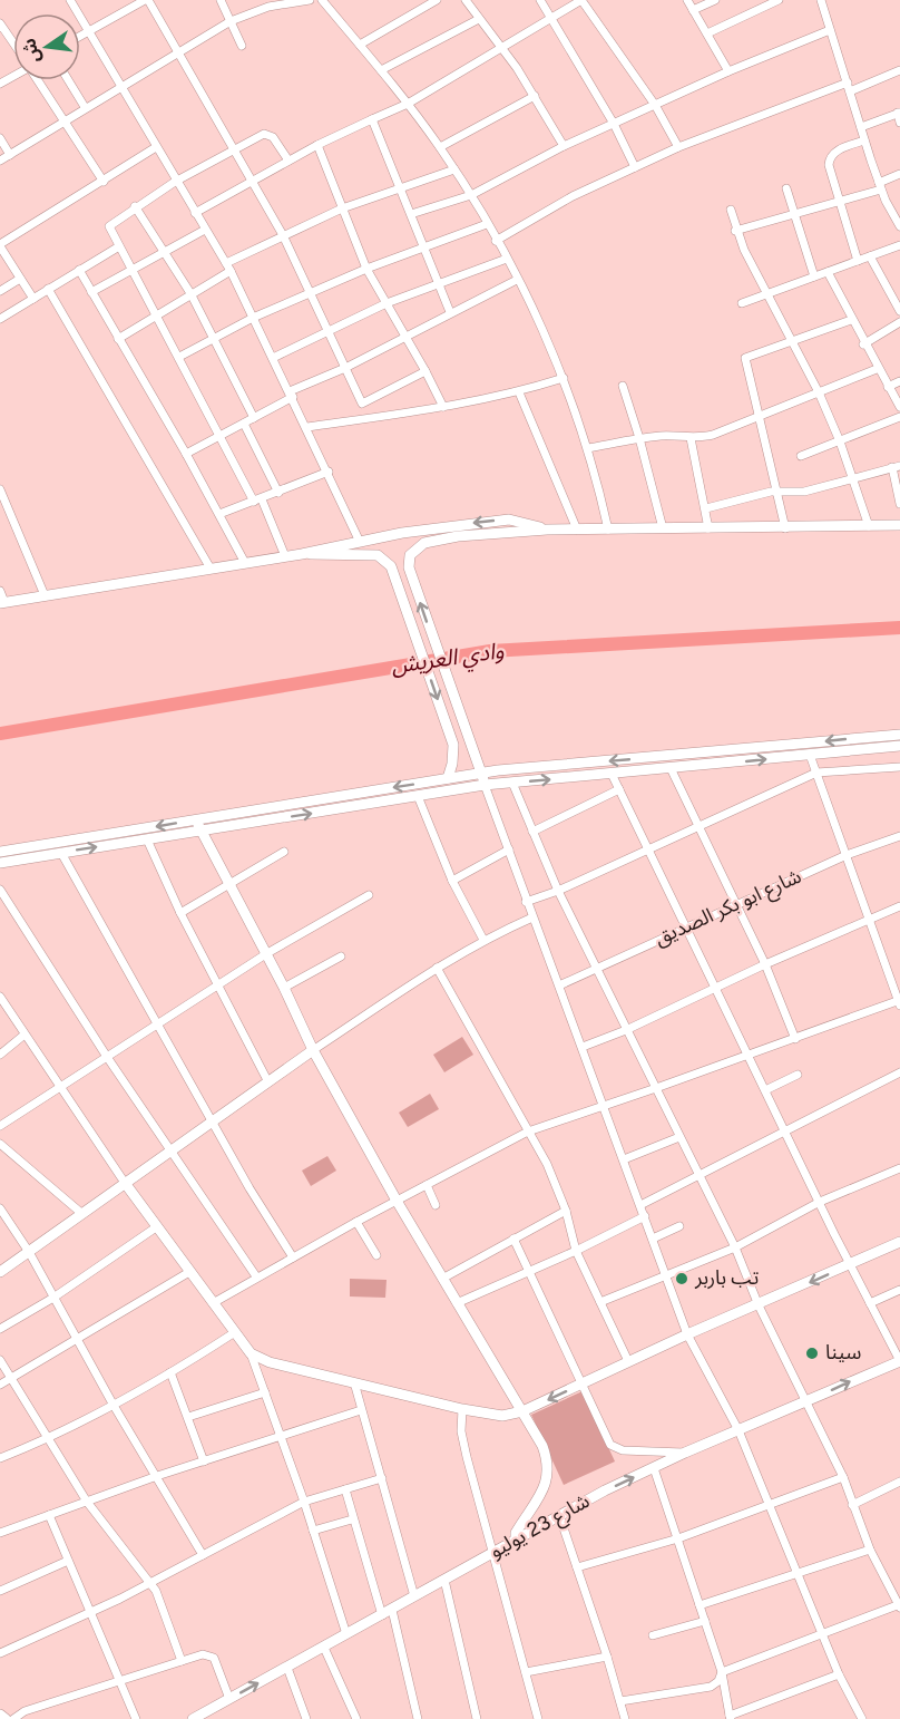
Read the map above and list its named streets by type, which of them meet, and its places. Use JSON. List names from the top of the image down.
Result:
{
  "streets": {
    "street": ["شارع ابو بكر الصديق", "شارع 23 يوليو"]
  },
  "water": ["وادي العريش"],
  "places": ["تب باربر", "سينا"],
  "north": "left"
}
